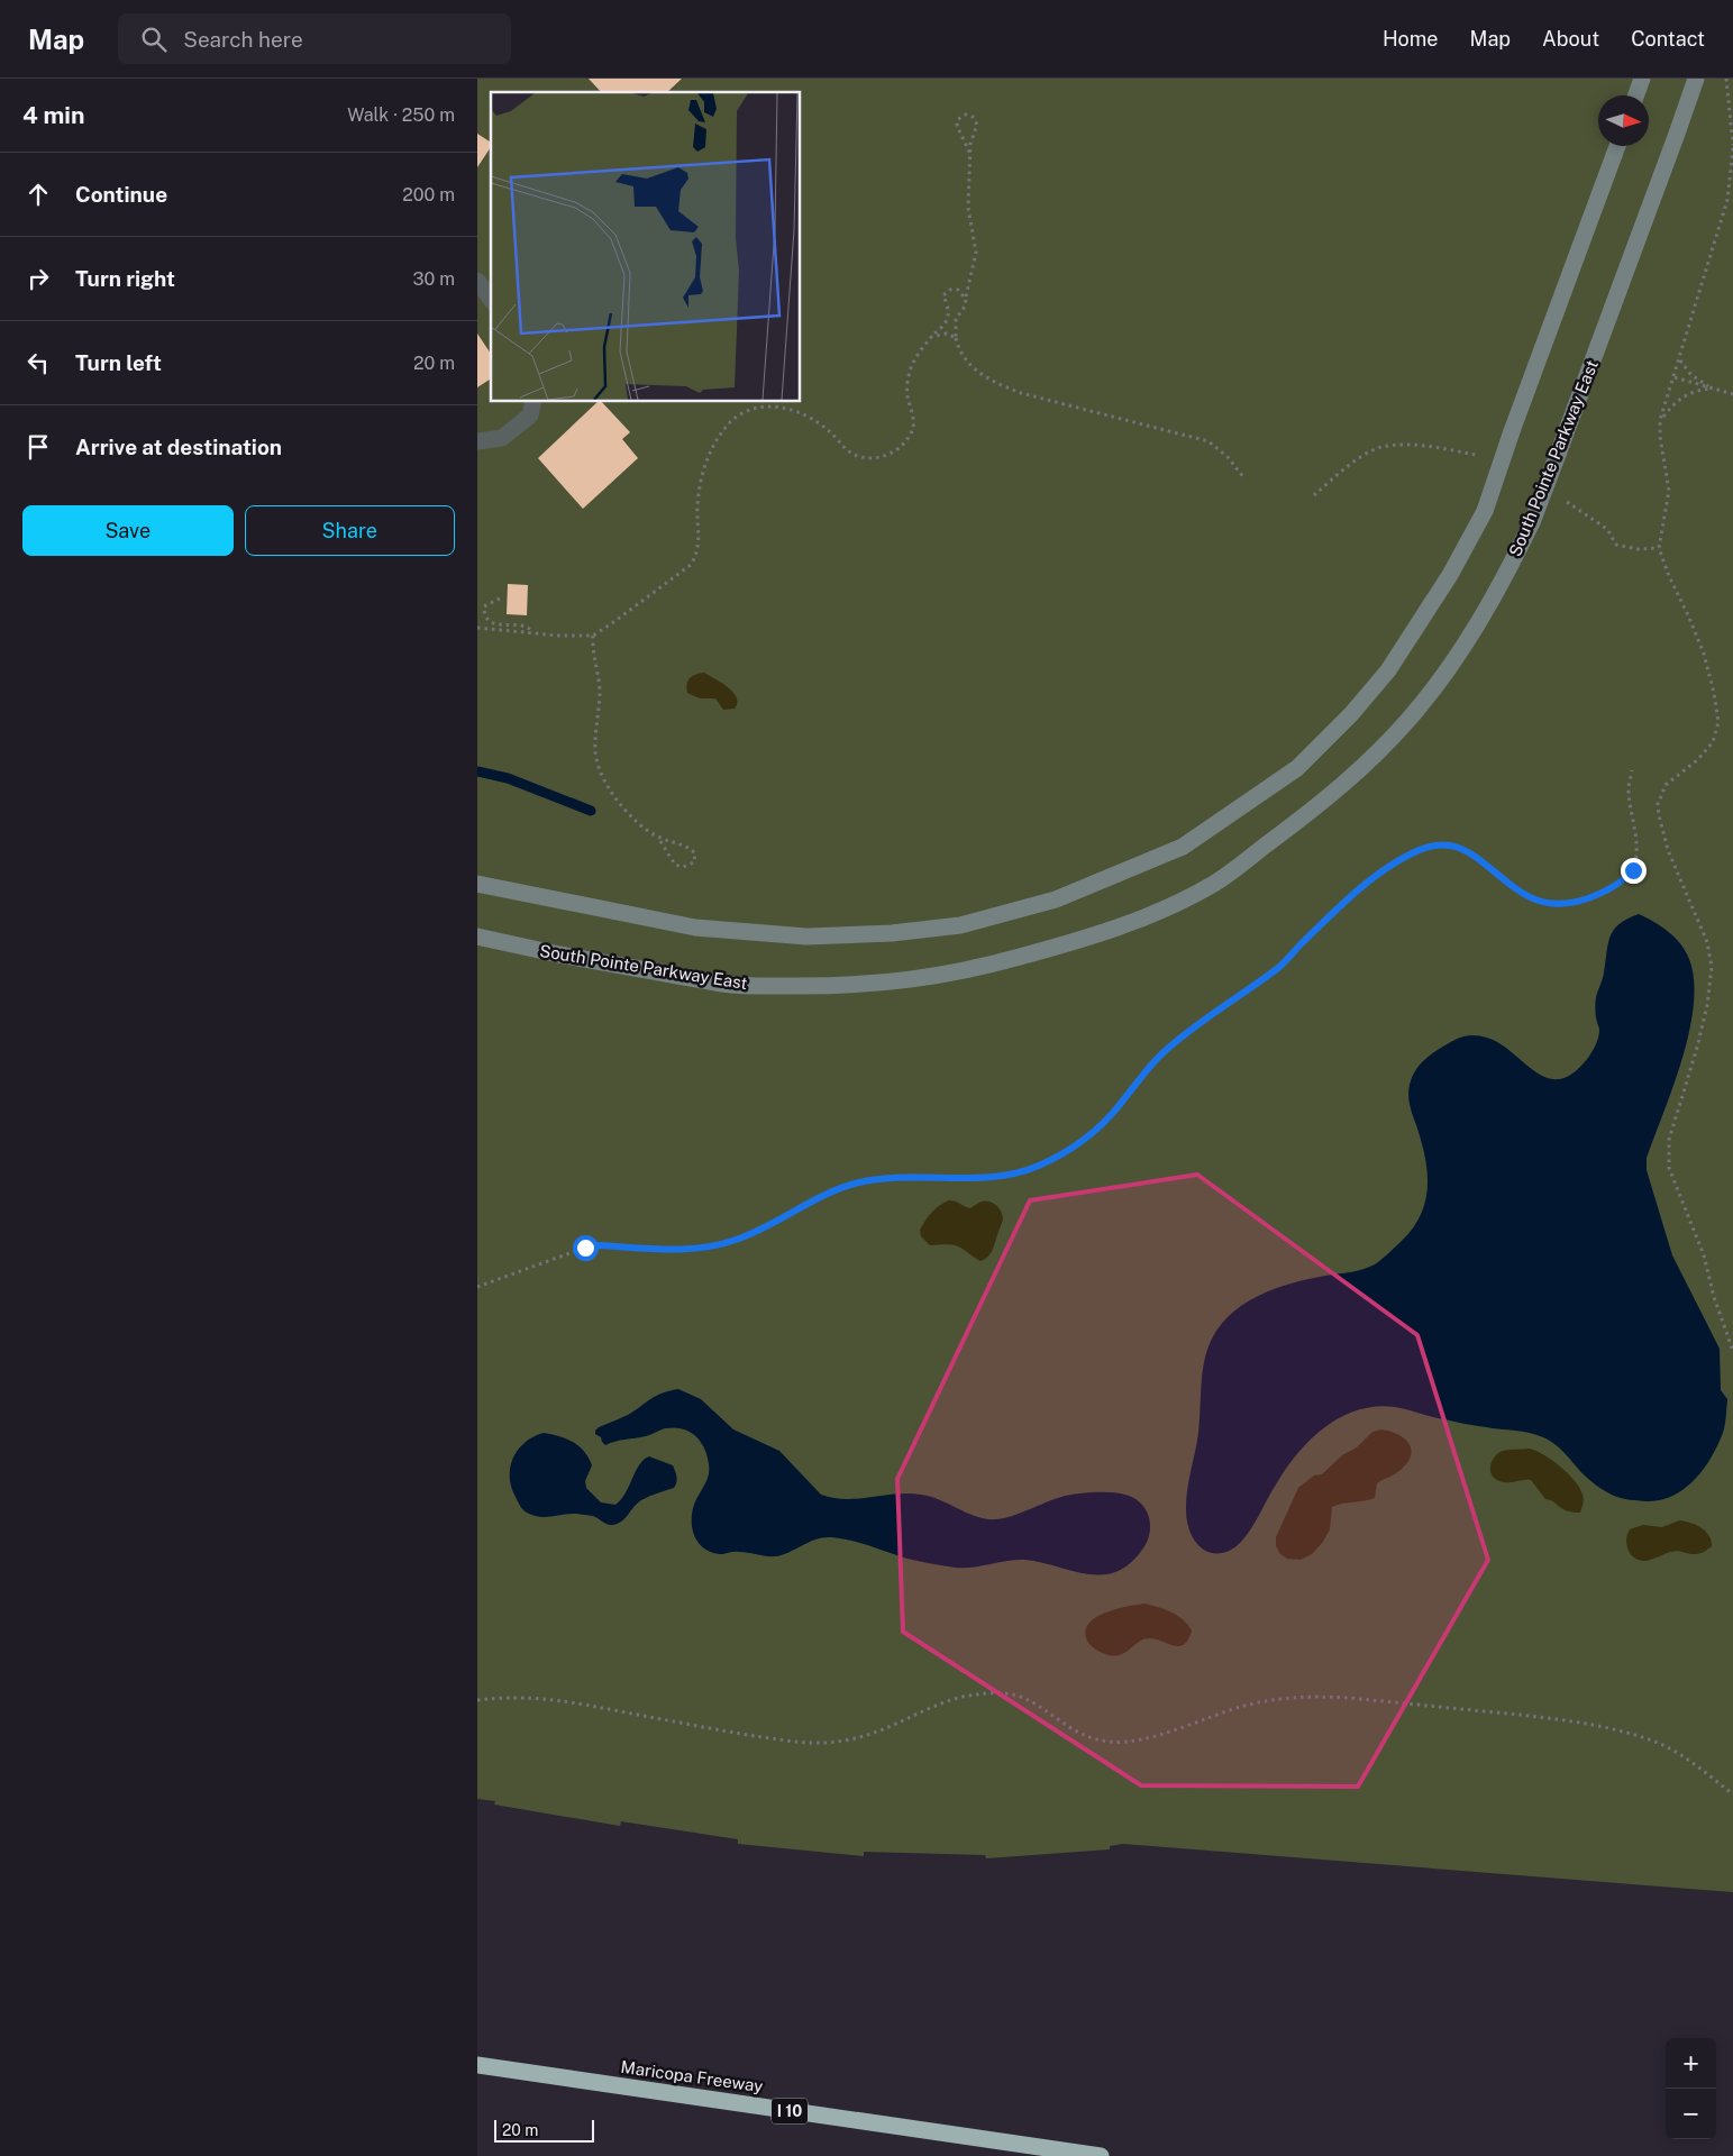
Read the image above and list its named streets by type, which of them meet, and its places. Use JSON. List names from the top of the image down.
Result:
{
  "streets": {
    "highway": ["Maricopa Freeway", "I 10"],
    "main road": ["South Pointe Parkway East"]
  },
  "scale_bar": "20 m",
  "north": "right",
  "page": {
    "header": "Map",
    "search": "Search here",
    "nav": [
      "Home",
      "Map",
      "About",
      "Contact"
    ],
    "heading": ["4 min", "Walk · 250 m"],
    "list": [
      ["Continue", "200 m"],
      ["Turn right", "30 m"],
      ["Turn left", "20 m"],
      "Arrive at destination"
    ],
    "buttons": ["Save", "Share"],
    "map_buttons": ["+", "−"],
    "scale": "20 m"
  }
}
